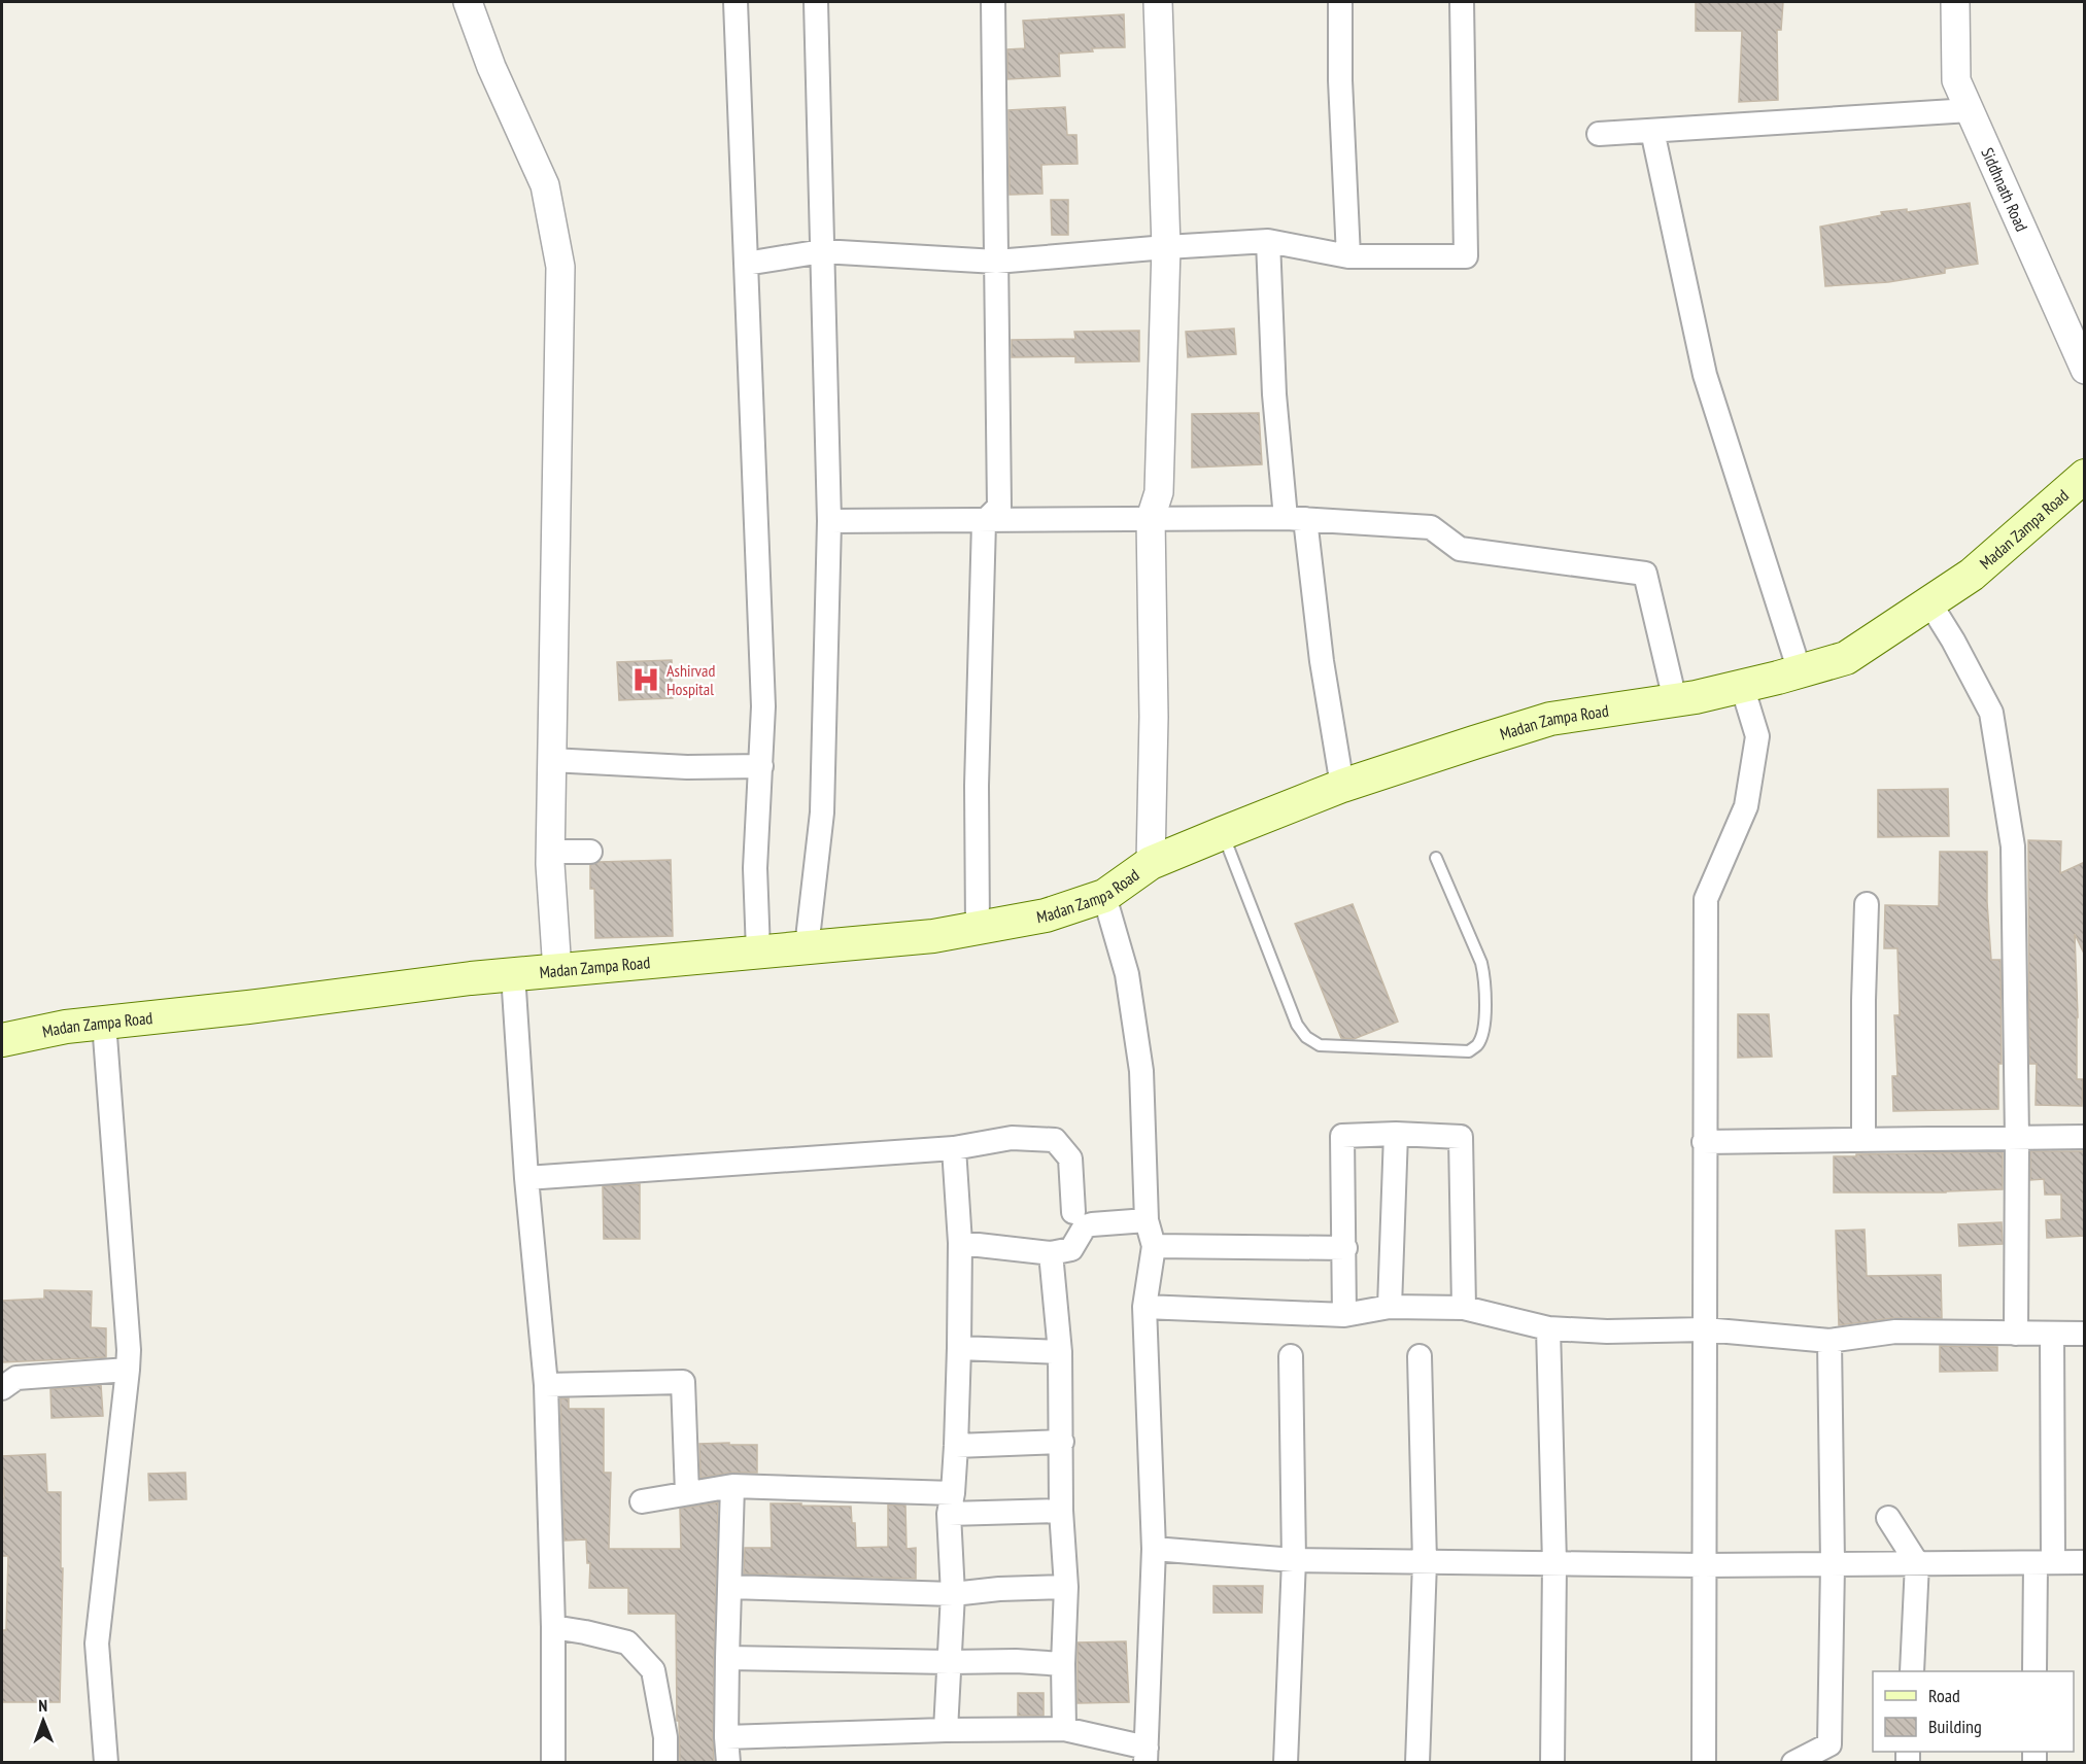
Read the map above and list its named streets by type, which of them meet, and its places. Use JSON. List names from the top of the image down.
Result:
{
  "streets": {
    "main road": ["Madan Zampa Road"],
    "street": ["Siddhnath Road"]
  },
  "places": {
    "hospital": ["Ashirvad Hospital"]
  },
  "legend": ["Road", "Building"],
  "north": "top"
}
